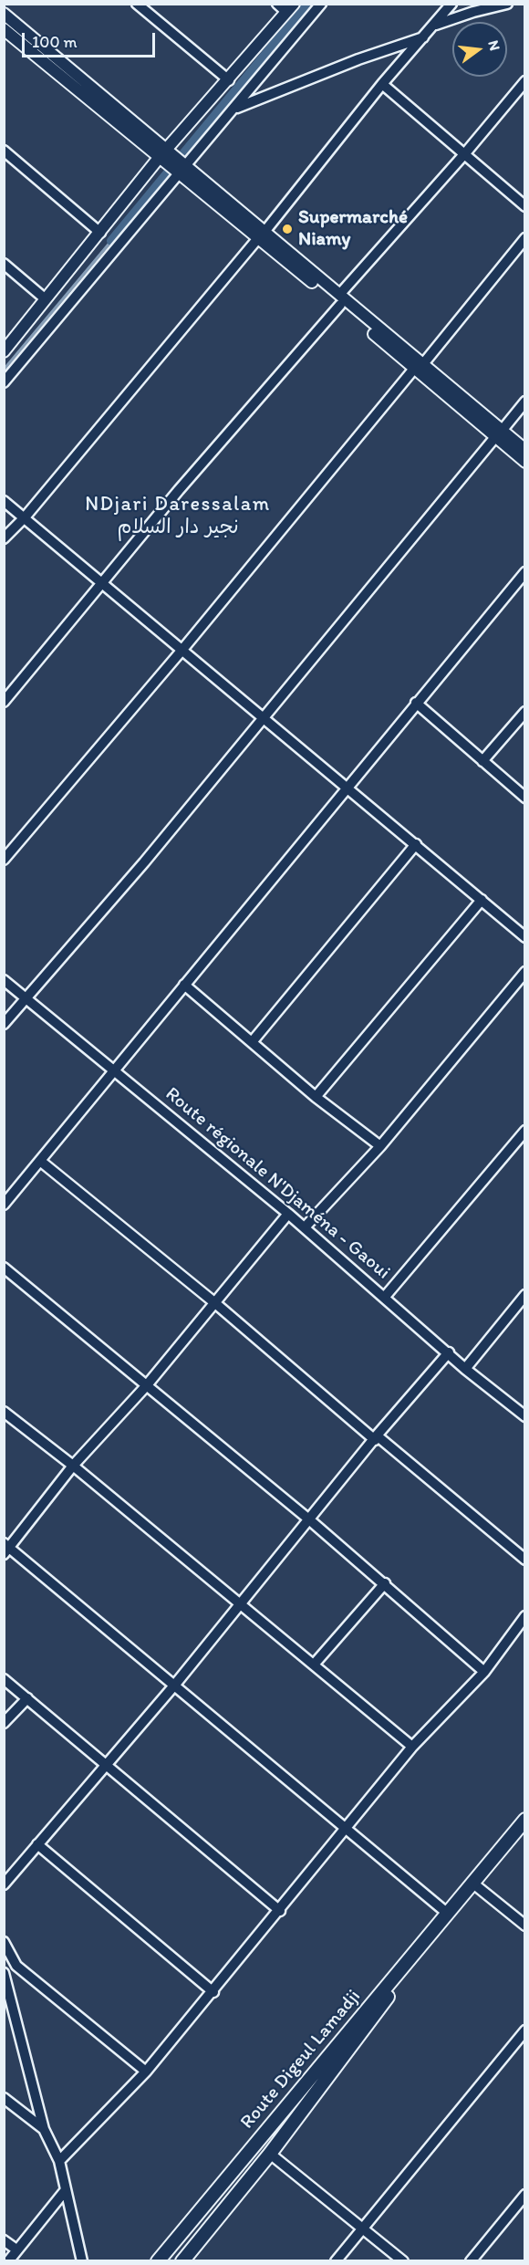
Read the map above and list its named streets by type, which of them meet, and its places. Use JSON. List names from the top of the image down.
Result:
{
  "streets": {
    "main road": ["Route Digeul Lamadji"],
    "street": ["Route régionale N'Djaména - Gaoui"]
  },
  "districts": ["NDjari Daressalam نجير دار السلام"],
  "places": ["Supermarché Niamy"],
  "scale_bar": "100 m",
  "north": "right"
}
